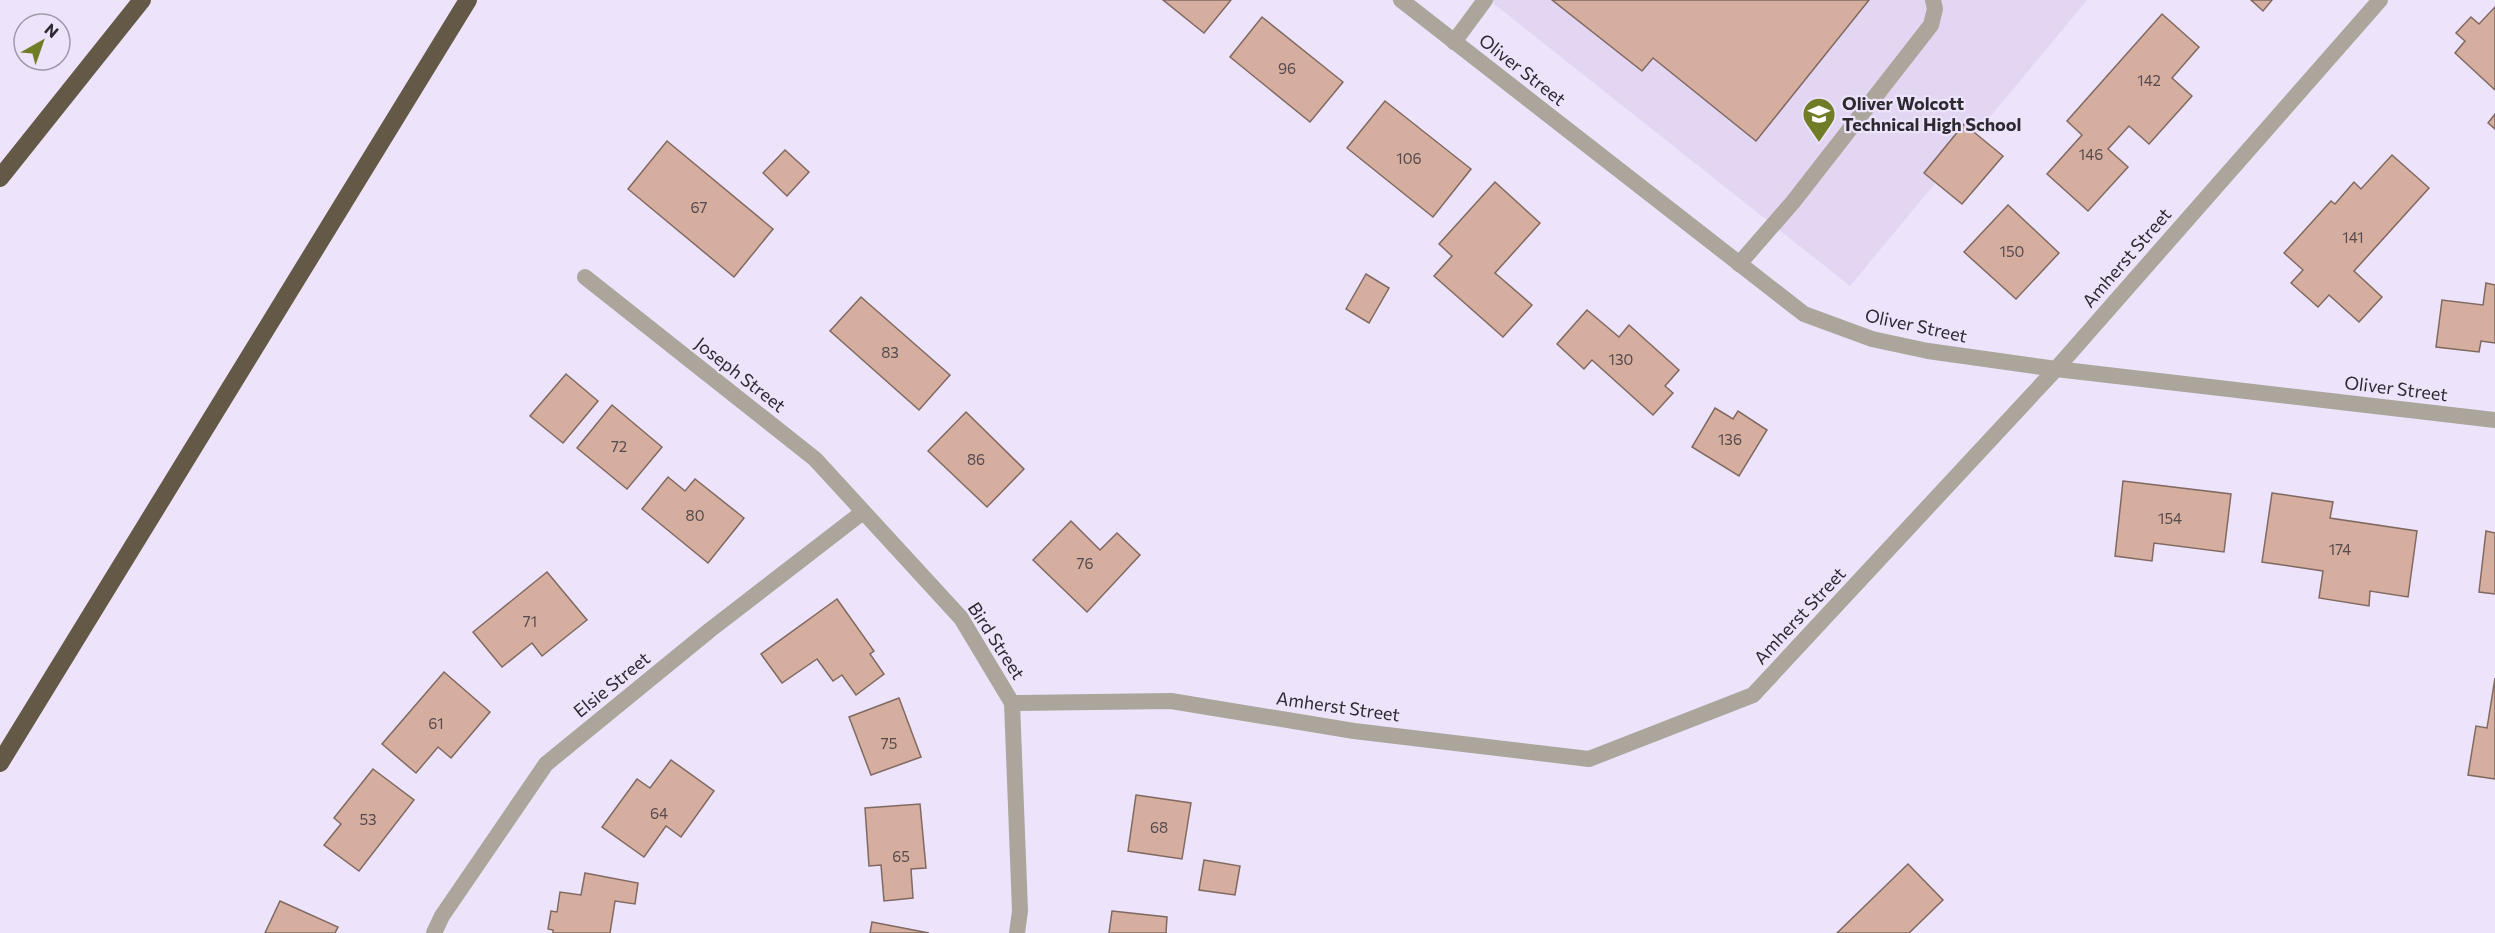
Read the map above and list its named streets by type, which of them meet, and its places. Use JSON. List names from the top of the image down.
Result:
{
  "streets": {
    "street": [
      "Oliver Street",
      "Amherst Street",
      "Joseph Street",
      "Bird Street",
      "Elsie Street"
    ]
  },
  "crossings": [
    ["Oliver Street", "Amherst Street"],
    ["Amherst Street", "Bird Street"],
    ["Joseph Street", "Bird Street"],
    ["Joseph Street", "Elsie Street"],
    ["Bird Street", "Elsie Street"]
  ],
  "places": {
    "school or university": ["Oliver Wolcott Technical High School"]
  },
  "house_numbers": [
    "96",
    "142",
    "146",
    "106",
    "67",
    "141",
    "150",
    "83",
    "130",
    "136",
    "72",
    "86",
    "80",
    "154",
    "174",
    "76",
    "71",
    "61",
    "75",
    "64",
    "53",
    "68",
    "65"
  ],
  "north": "top right"
}
